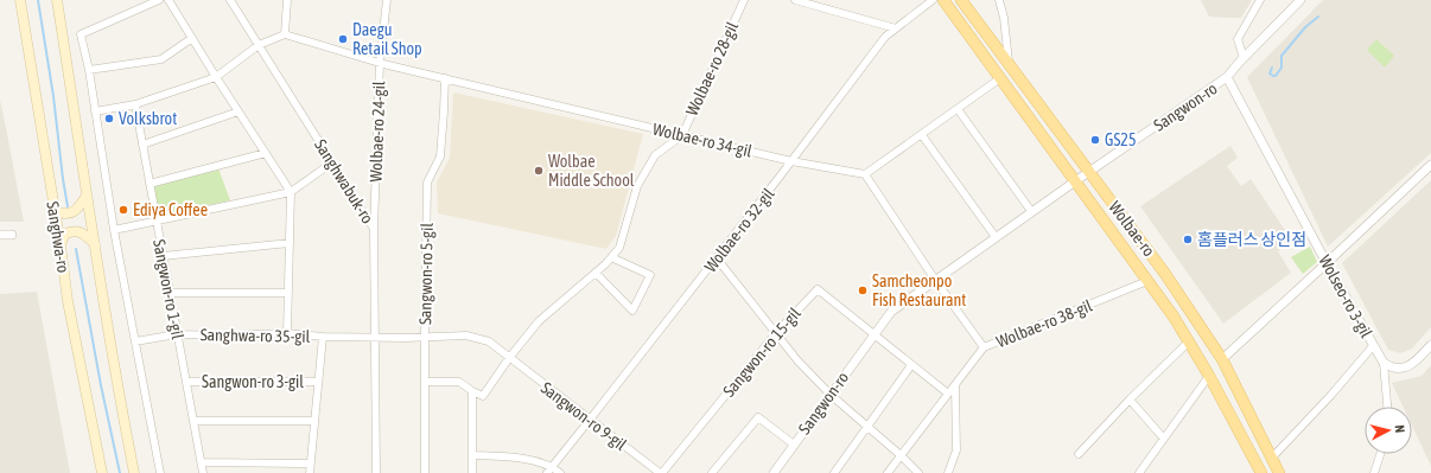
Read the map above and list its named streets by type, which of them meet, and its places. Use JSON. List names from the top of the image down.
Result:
{
  "streets": {
    "main road": ["Wolbae-ro", "Sanghwa-ro"],
    "street": [
      "Wolbae-ro 28-gil",
      "Sangwon-ro",
      "Wolbae-ro 24-gil",
      "Wolbae-ro 34-gil",
      "Sanghwabuk-ro",
      "Wolbae-ro 32-gil",
      "Sangwon-ro 5-gil",
      "Sangwon-ro 1-gil",
      "Wolseo-ro 3-gil",
      "Wolbae-ro 38-gil",
      "Sanghwa-ro 35-gil",
      "Sangwon-ro 15-gil",
      "Sangwon-ro 3-gil",
      "Sangwon-ro 9-gil"
    ]
  },
  "crossings": [
    ["Wolbae-ro 28-gil", "Wolbae-ro 34-gil"],
    ["Wolbae-ro 28-gil", "Sangwon-ro 9-gil"],
    ["Sangwon-ro", "Wolbae-ro"],
    ["Sangwon-ro", "Wolseo-ro 3-gil"],
    ["Sangwon-ro", "Sangwon-ro 15-gil"],
    ["Wolbae-ro 24-gil", "Wolbae-ro 34-gil"],
    ["Wolbae-ro 24-gil", "Sanghwabuk-ro"],
    ["Wolbae-ro 34-gil", "Wolbae-ro 32-gil"],
    ["Wolbae-ro 34-gil", "Sangwon-ro 5-gil"],
    ["Sanghwabuk-ro", "Sanghwa-ro 35-gil"],
    ["Sanghwabuk-ro", "Sangwon-ro 9-gil"],
    ["Wolbae-ro", "Wolbae-ro 38-gil"],
    ["Wolbae-ro 32-gil", "Sangwon-ro 9-gil"],
    ["Sangwon-ro 5-gil", "Sangwon-ro 9-gil"],
    ["Sangwon-ro 1-gil", "Sanghwa-ro 35-gil"],
    ["Sangwon-ro 1-gil", "Sangwon-ro 3-gil"],
    ["Sanghwa-ro 35-gil", "Sangwon-ro 3-gil"],
    ["Sanghwa-ro 35-gil", "Sangwon-ro 9-gil"],
    ["Sangwon-ro 15-gil", "Sangwon-ro 9-gil"]
  ],
  "places": [
    "Daegu Retail Shop",
    "Volksbrot",
    "GS25",
    "Wolbae Middle School",
    "Ediya Coffee",
    "홈플러스 상인점",
    "Samcheonpo Fish Restaurant"
  ],
  "north": "right"
}
